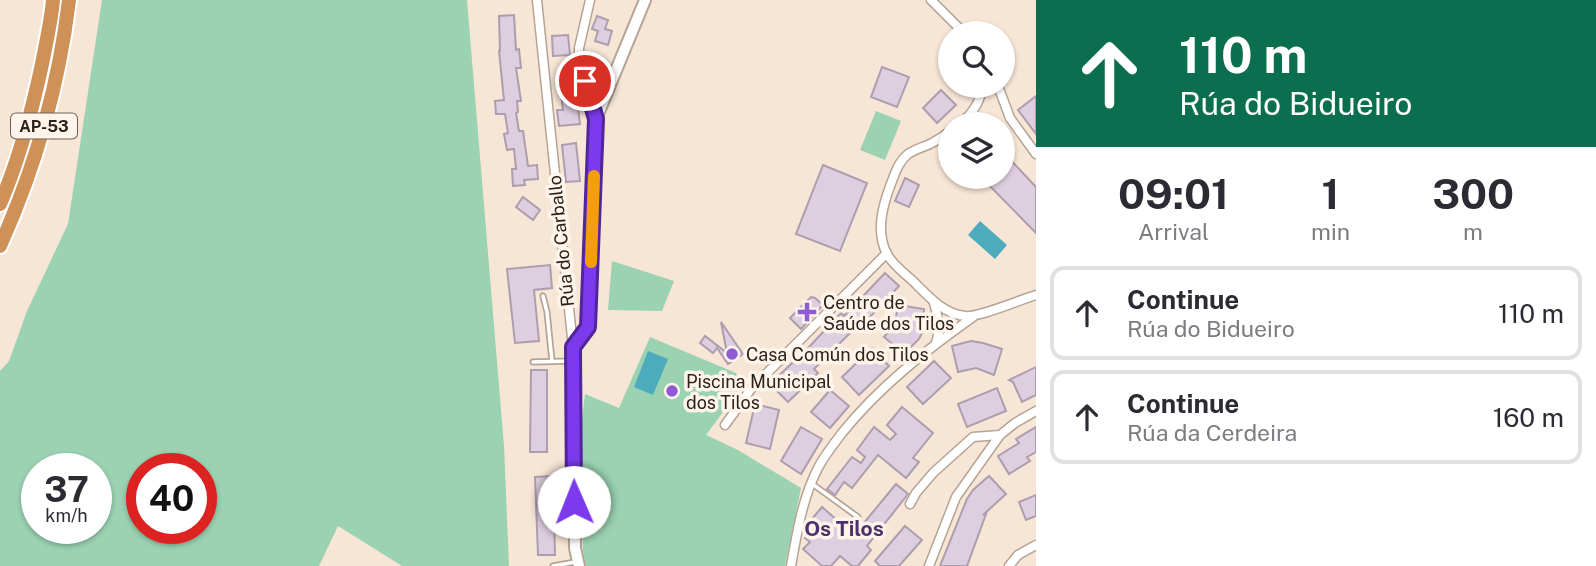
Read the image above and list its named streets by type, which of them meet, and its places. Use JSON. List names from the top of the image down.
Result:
{
  "streets": {
    "highway": ["AP-53"],
    "street": ["Rúa do Carballo"]
  },
  "districts": ["Os Tilos"],
  "places": {
    "health": ["Centro de Saúde dos Tilos"],
    "other": ["Casa Común dos Tilos", "Piscina Municipal dos Tilos"]
  },
  "page": {
    "turn": ["110 m", "Rúa do Bidueiro"],
    "eta": [
      "09:01",
      "Arrival",
      "1",
      "min",
      "300",
      "m"
    ],
    "list": [
      {
        "name": "Continue",
        "note": "Rúa do Bidueiro",
        "value": "110 m"
      },
      {
        "name": "Continue",
        "note": "Rúa da Cerdeira",
        "value": "160 m"
      }
    ],
    "speed": "37 km/h",
    "limit": "40"
  }
}
